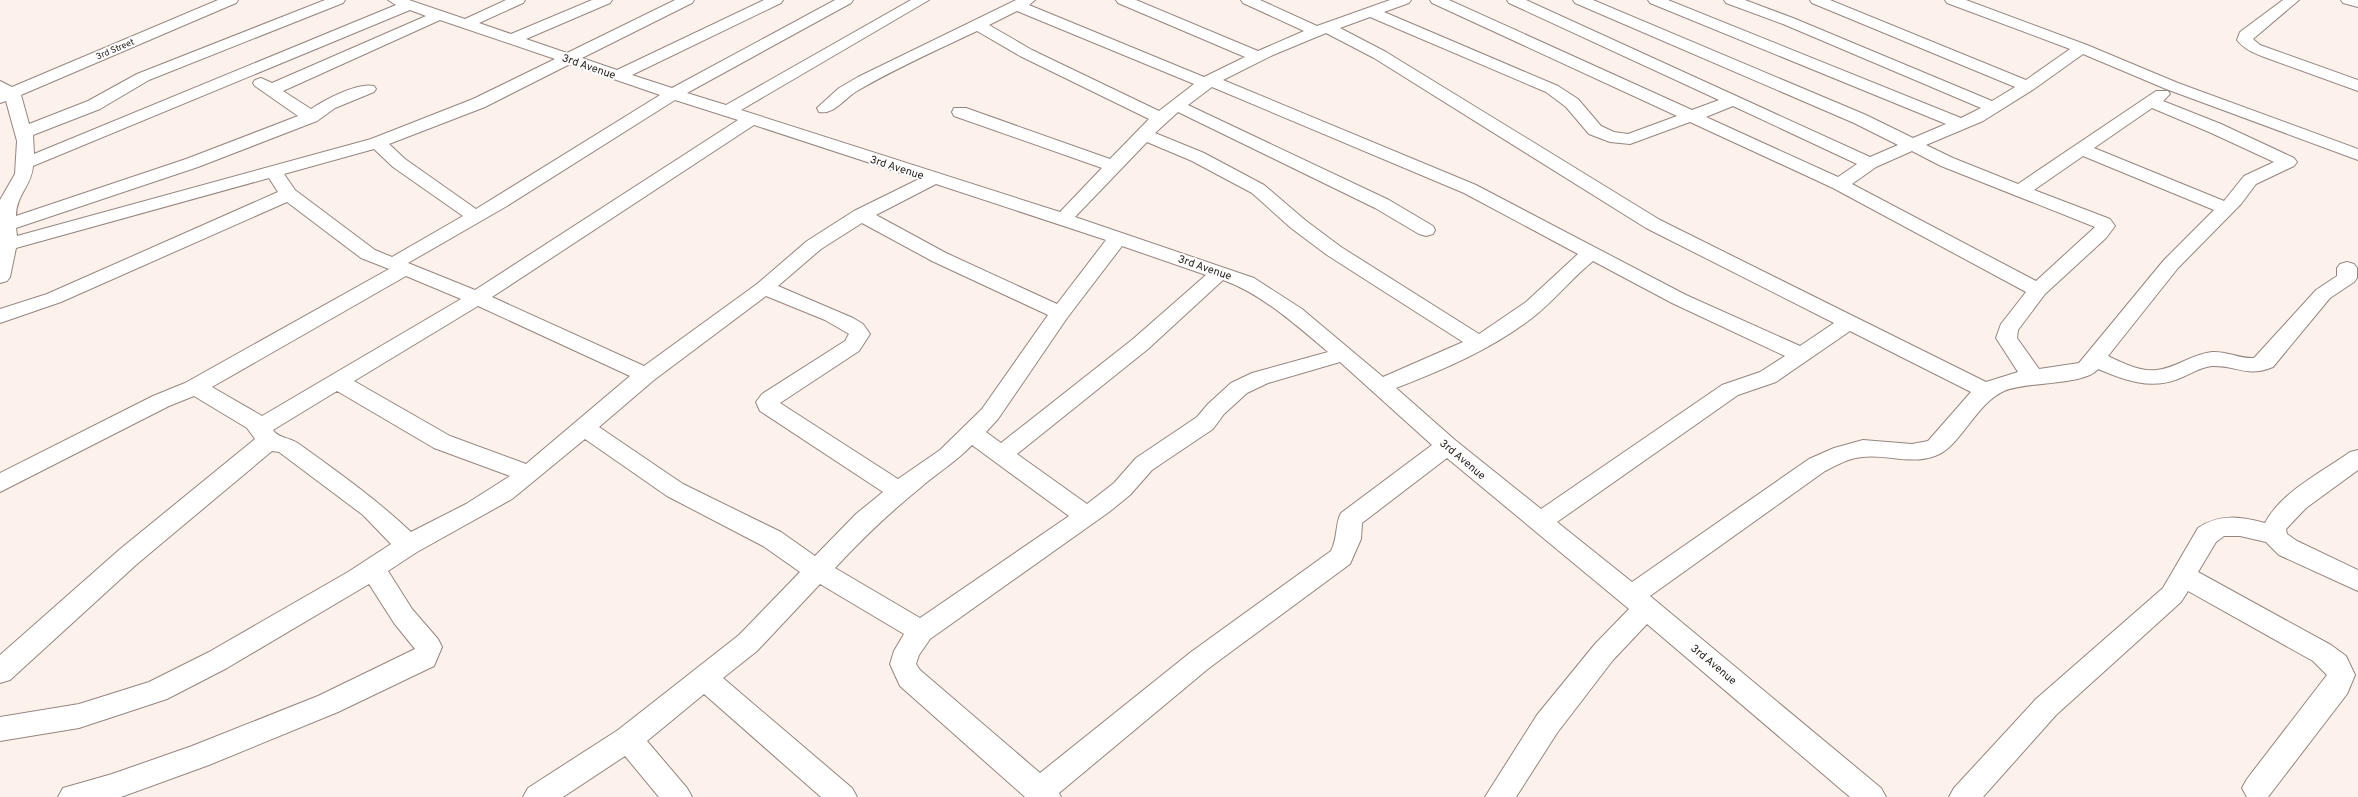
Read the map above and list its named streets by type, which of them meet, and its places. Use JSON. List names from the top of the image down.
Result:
{
  "streets": {
    "street": ["3rd Street", "3rd Avenue"]
  }
}
